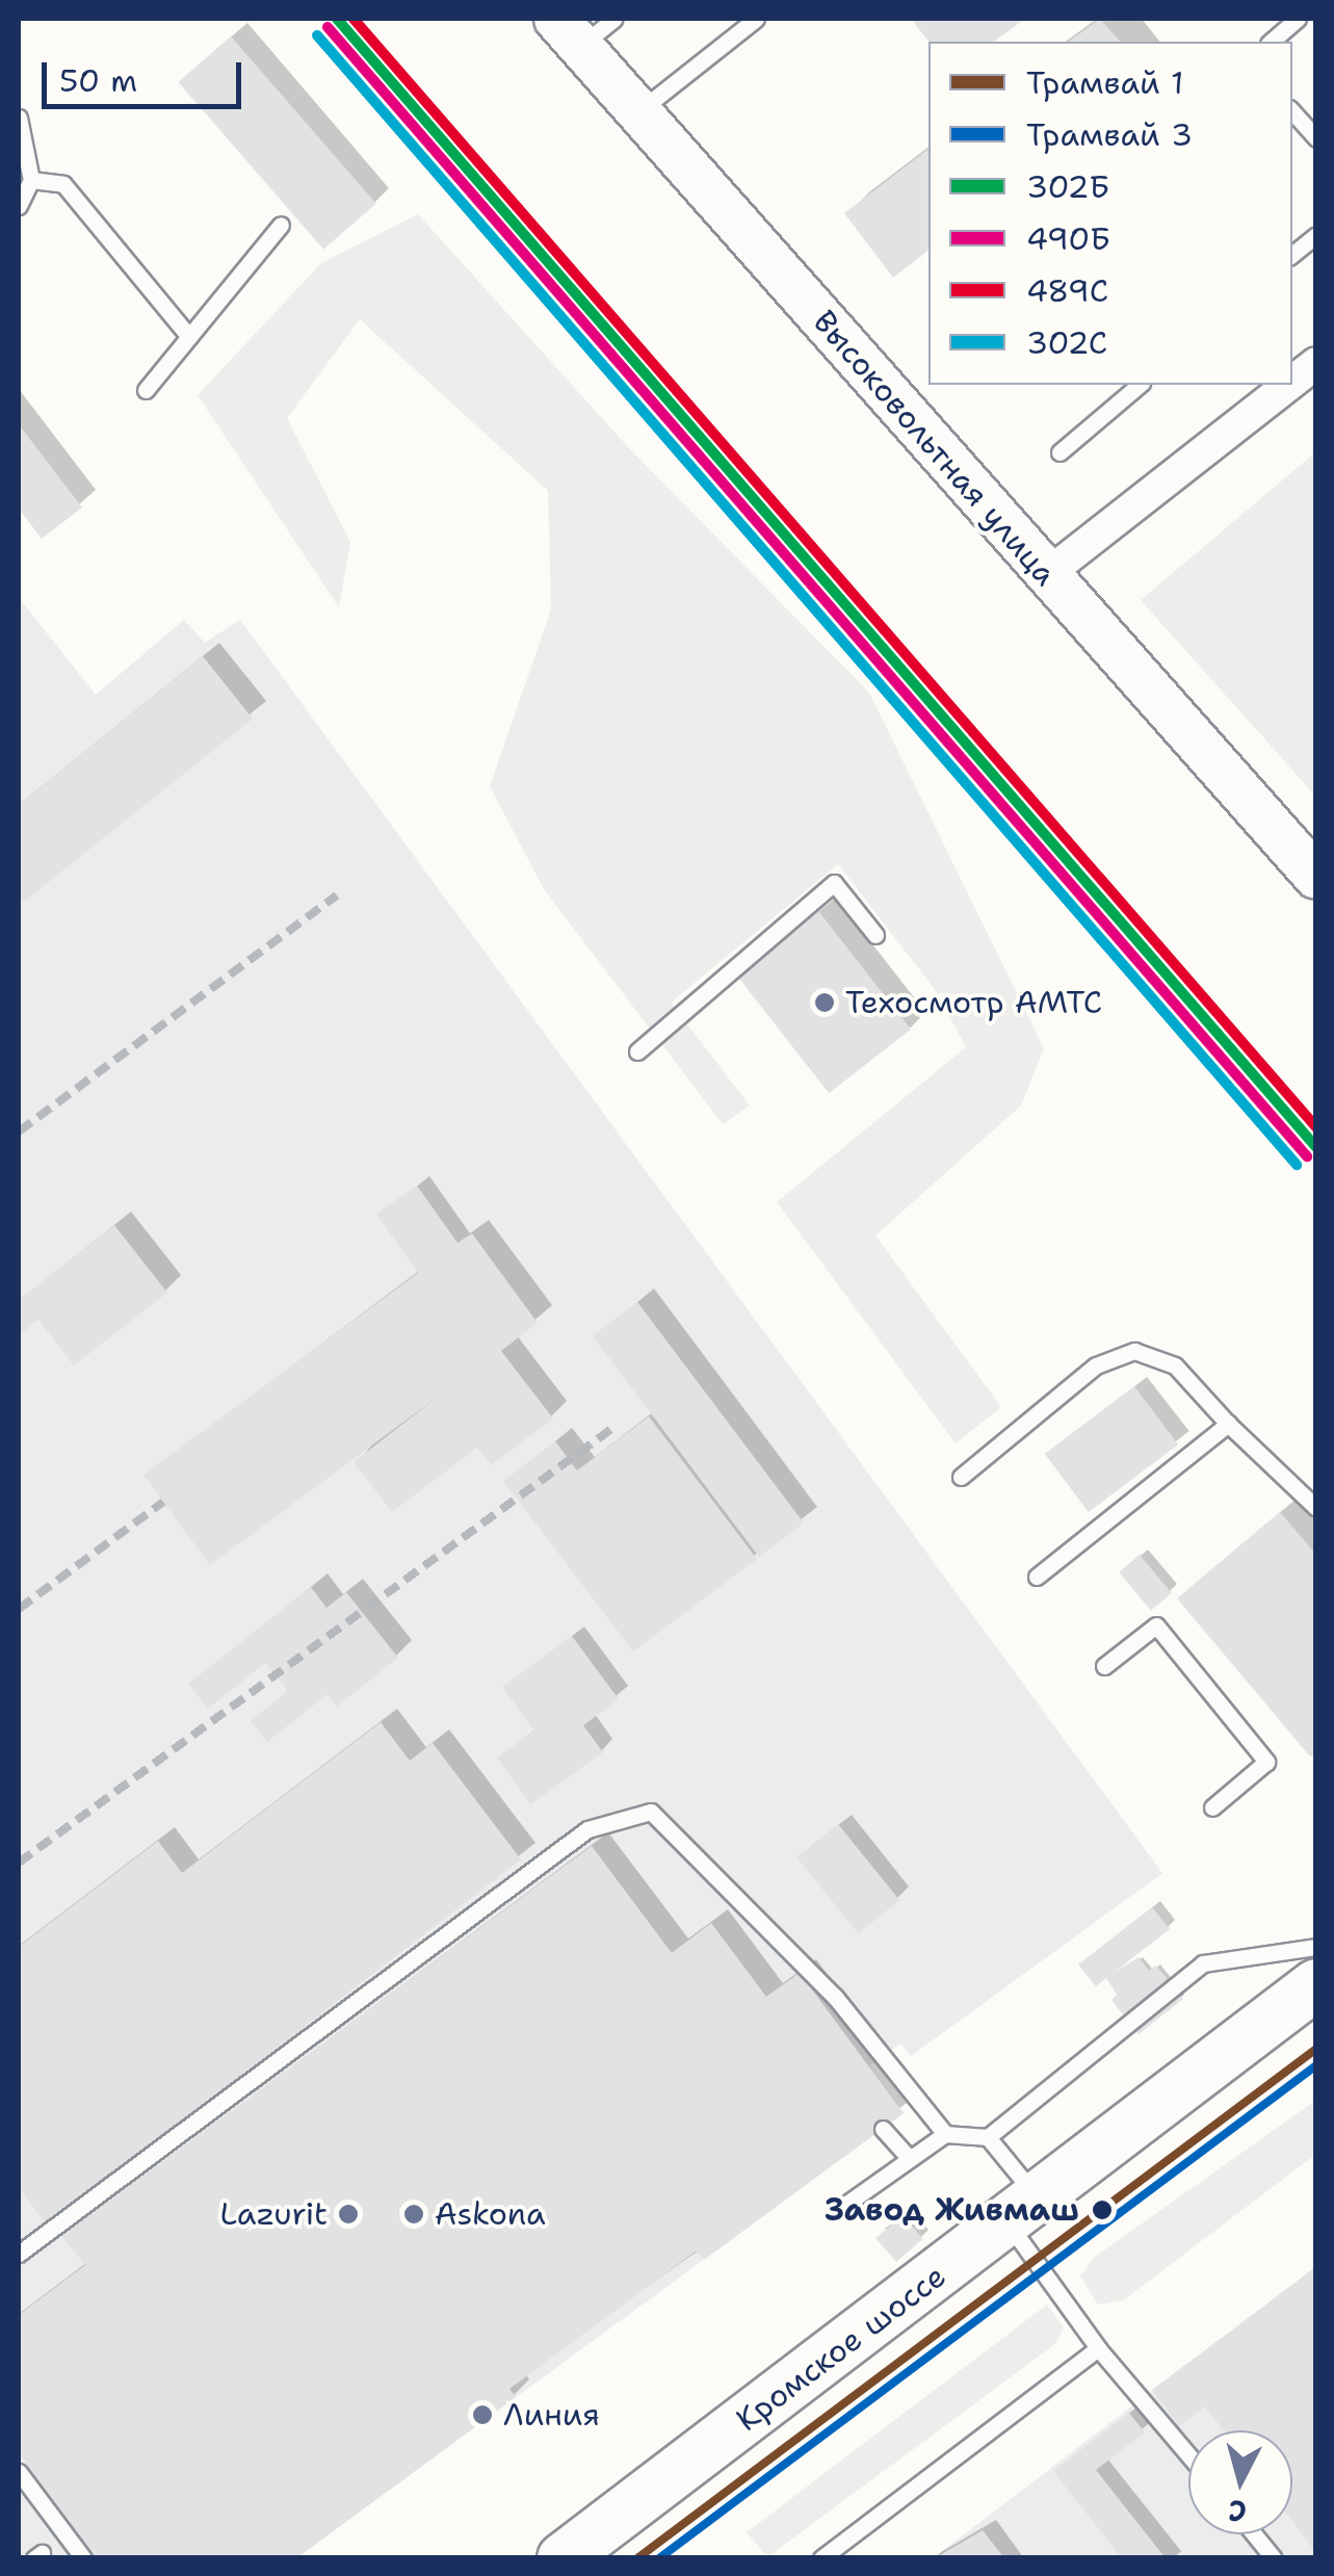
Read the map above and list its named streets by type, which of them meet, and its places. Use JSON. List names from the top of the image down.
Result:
{
  "streets": {
    "main road": ["Высоковольтная улица", "Кромское шоссе"]
  },
  "places": [
    "Техосмотр АМТС",
    "Завод Живмаш",
    "Lazurit",
    "Askona",
    "Линия"
  ],
  "lines": [
    "transit line 302Б",
    "transit line 489С",
    "transit line 490Б",
    "transit line 302С",
    "tram line 1",
    "tram line 3"
  ],
  "legend": [
    "Трамвай 1",
    "Трамвай 3",
    "302Б",
    "490Б",
    "489С",
    "302С"
  ],
  "scale_bar": "50 m",
  "north": "bottom"
}
